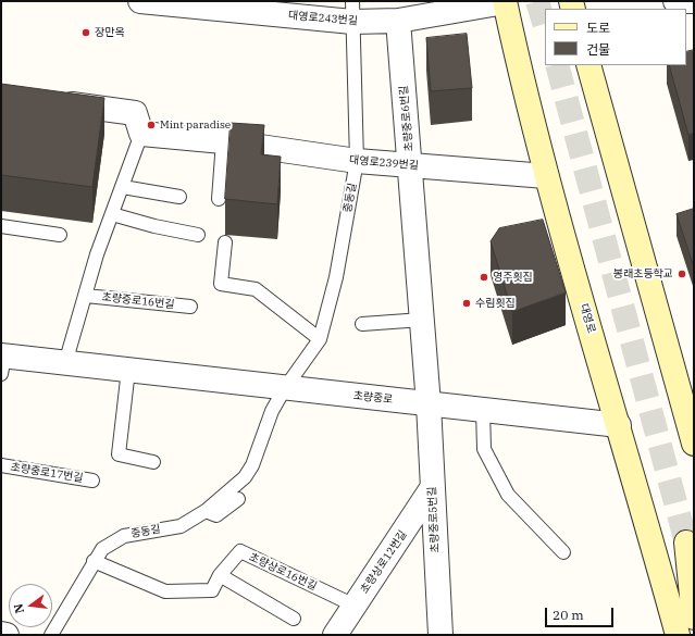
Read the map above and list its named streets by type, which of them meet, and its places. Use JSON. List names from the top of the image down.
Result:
{
  "streets": {
    "main road": ["대영로"],
    "street": [
      "대영로243번길",
      "초량중로6번길",
      "대영로239번길",
      "초량중로",
      "초량중로5번길",
      "초량상로12번길"
    ],
    "lane": [
      "중동길",
      "초량중로16번길",
      "초량중로17번길",
      "초량상로16번길"
    ]
  },
  "crossings": [
    ["대영로243번길", "초량중로6번길"],
    ["대영로243번길", "중동길"],
    ["대영로243번길", "대영로"],
    ["초량중로6번길", "대영로239번길"],
    ["초량중로6번길", "초량중로"],
    ["초량중로6번길", "초량중로5번길"],
    ["대영로239번길", "중동길"],
    ["대영로239번길", "초량중로16번길"],
    ["대영로239번길", "대영로"],
    ["중동길", "초량중로"],
    ["중동길", "초량상로16번길"],
    ["초량중로16번길", "초량중로"],
    ["대영로", "초량중로"],
    ["초량중로", "초량중로5번길"],
    ["초량중로5번길", "초량상로12번길"],
    ["초량상로12번길", "초량상로16번길"]
  ],
  "places": [
    "장만옥",
    "Mint paradise",
    "봉래초등학교",
    "영주횟집",
    "수림횟집"
  ],
  "legend": ["도로", "건물"],
  "scale_bar": "20 m",
  "north": "left"
}
